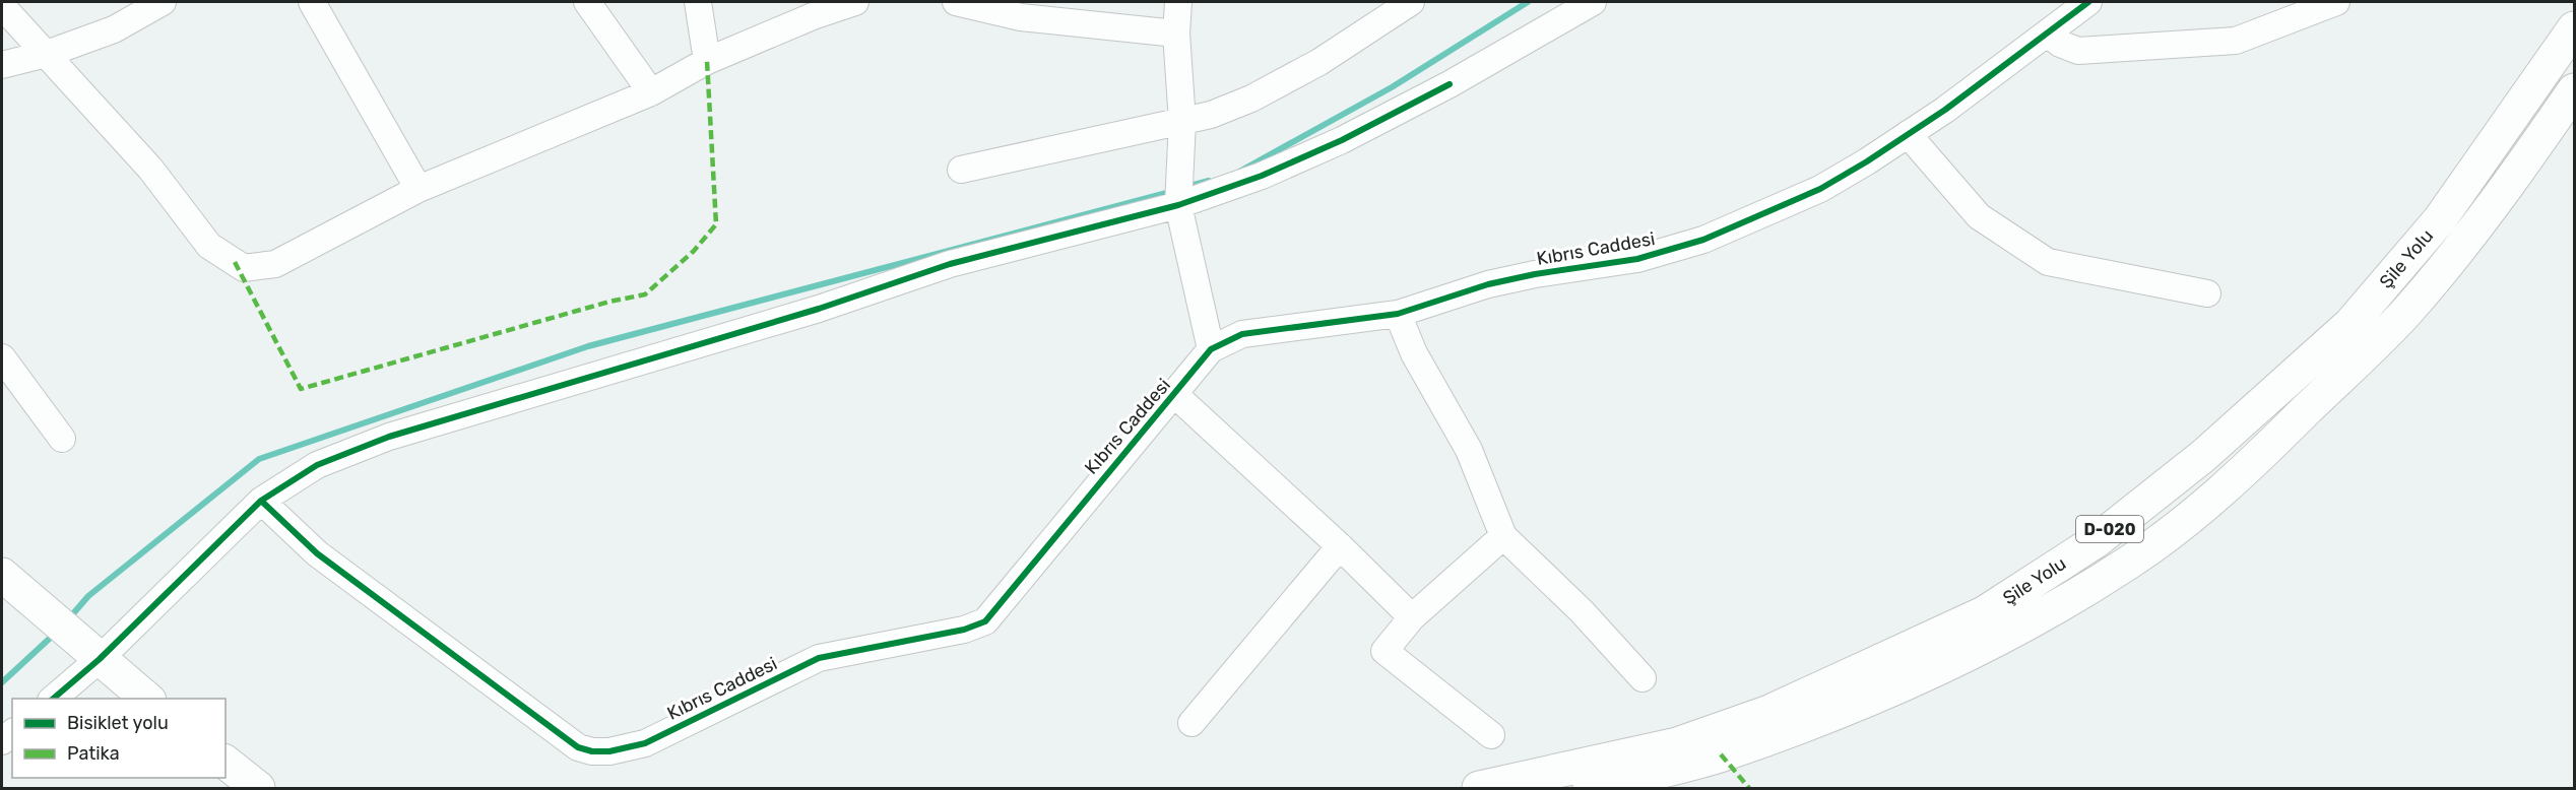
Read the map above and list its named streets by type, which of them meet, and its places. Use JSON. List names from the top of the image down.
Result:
{
  "streets": {
    "main road": ["Şile Yolu", "D-020"],
    "street": ["Kıbrıs Caddesi"]
  },
  "legend": ["Bisiklet yolu", "Patika"]
}
